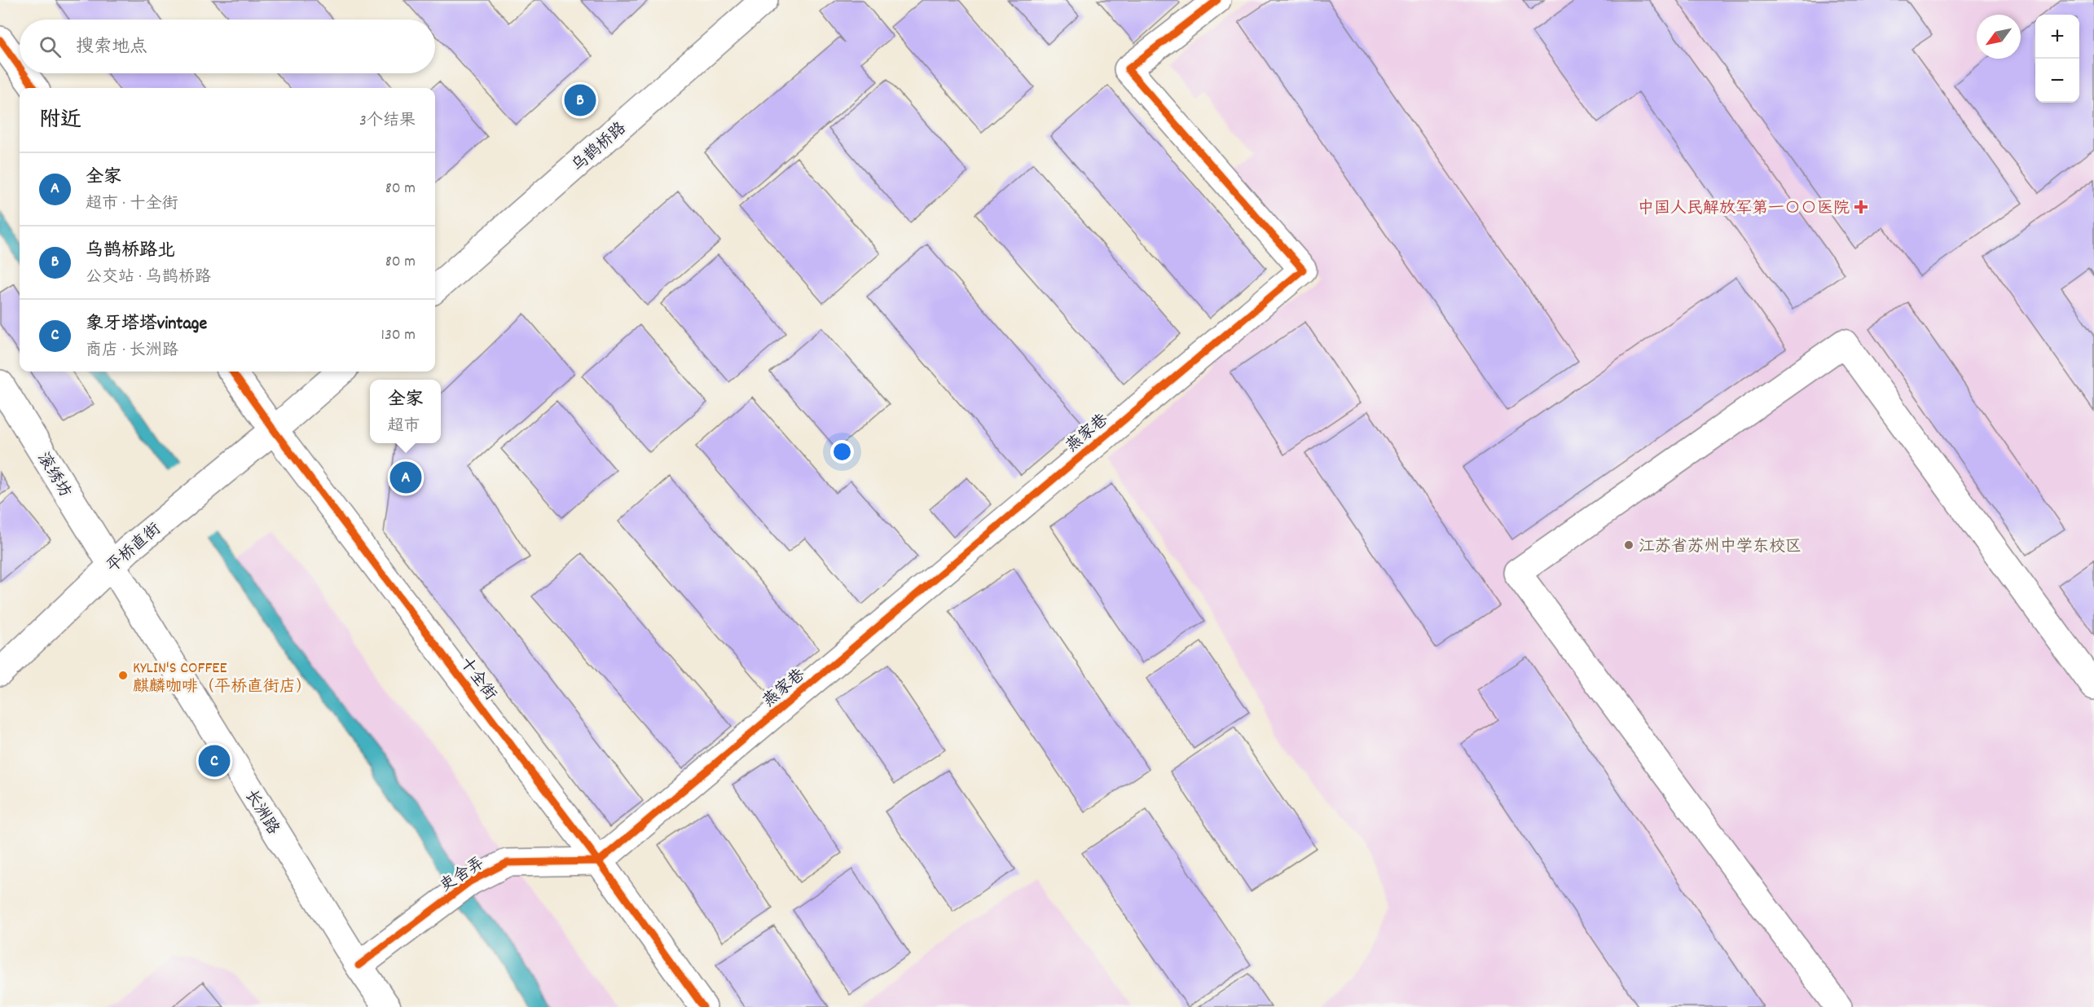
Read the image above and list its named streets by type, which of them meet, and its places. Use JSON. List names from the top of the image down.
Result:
{
  "streets": {
    "street": [
      "乌鹊桥路",
      "燕家巷",
      "滚绣坊",
      "平桥直街",
      "十全街",
      "长洲路",
      "吏舍弄"
    ]
  },
  "crossings": [
    ["燕家巷", "十全街"],
    ["燕家巷", "吏舍弄"],
    ["滚绣坊", "平桥直街"],
    ["滚绣坊", "长洲路"],
    ["平桥直街", "十全街"],
    ["平桥直街", "长洲路"],
    ["十全街", "吏舍弄"],
    ["长洲路", "吏舍弄"]
  ],
  "places": {
    "health": ["中国人民解放军第一〇〇医院"],
    "other": ["江苏省苏州中学东校区", "KYLIN'S COFFEE 麒麟咖啡（平桥直街店）"]
  },
  "north": "bottom left",
  "page": {
    "map_buttons": ["+", "−"],
    "search": "搜索地点",
    "pins": ["B", "A", "C"],
    "heading": ["附近", "3个结果"],
    "list": [
      {
        "mark": "A",
        "name": "全家",
        "note": "超市 · 十全街",
        "value": "80 m"
      },
      {
        "mark": "B",
        "name": "乌鹊桥路北",
        "note": "公交站 · 乌鹊桥路",
        "value": "80 m"
      },
      {
        "mark": "C",
        "name": "象牙塔塔vintage",
        "note": "商店 · 长洲路",
        "value": "130 m"
      }
    ],
    "popup": ["全家", "超市"]
  }
}
